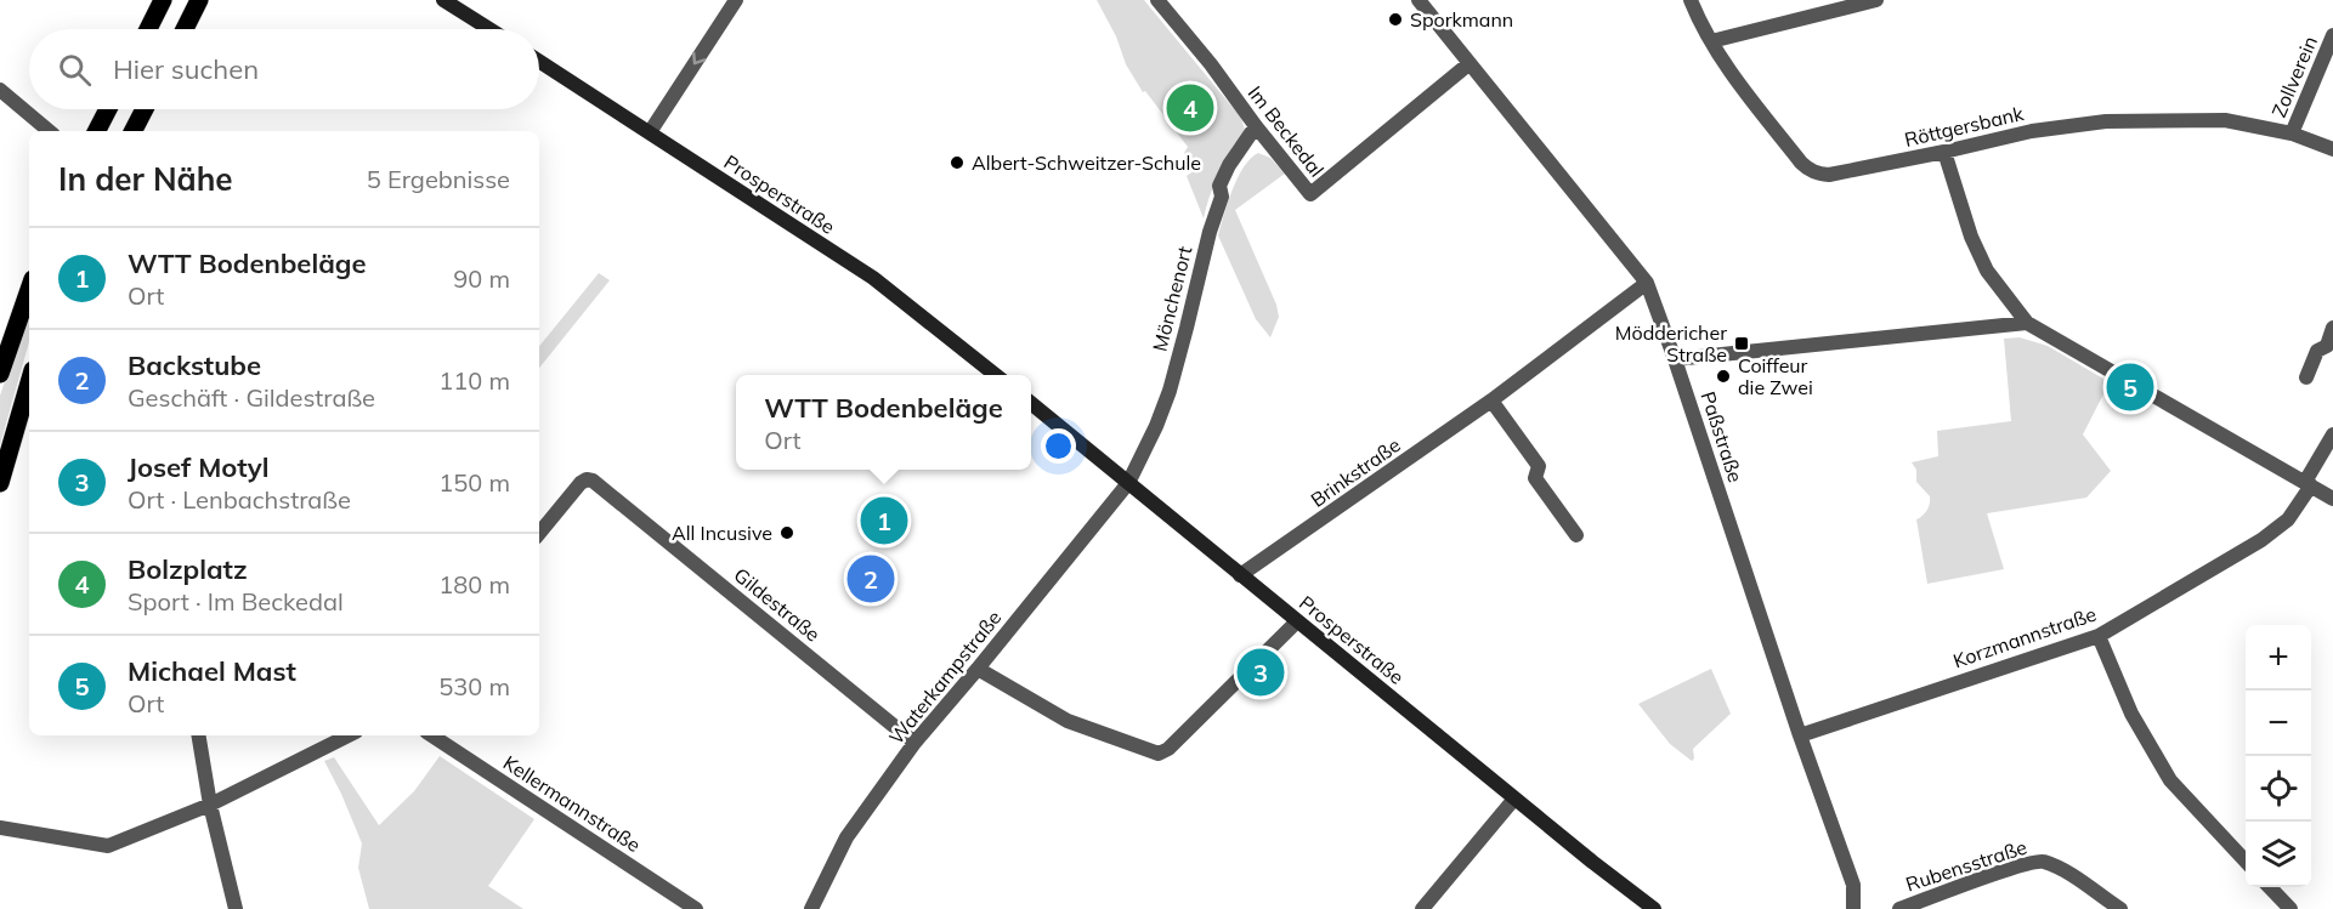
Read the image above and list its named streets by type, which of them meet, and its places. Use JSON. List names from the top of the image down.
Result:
{
  "streets": {
    "main road": ["Prosperstraße"],
    "street": [
      "Zollverein",
      "Röttgersbank",
      "Im Beckedal",
      "Mönchenort",
      "Paßstraße",
      "Brinkstraße",
      "Gildestraße",
      "Korzmannstraße",
      "Waterkampstraße",
      "Kellermannstraße",
      "Rubensstraße"
    ]
  },
  "crossings": [
    ["Zollverein", "Röttgersbank"],
    ["Im Beckedal", "Mönchenort"],
    ["Im Beckedal", "Paßstraße"],
    ["Prosperstraße", "Mönchenort"],
    ["Prosperstraße", "Brinkstraße"],
    ["Prosperstraße", "Waterkampstraße"],
    ["Mönchenort", "Waterkampstraße"],
    ["Paßstraße", "Brinkstraße"],
    ["Paßstraße", "Korzmannstraße"],
    ["Gildestraße", "Waterkampstraße"]
  ],
  "places": {
    "other": [
      "Sporkmann",
      "Albert-Schweitzer-Schule",
      "Coiffeur die Zwei",
      "All Incusive"
    ],
    "transit": ["Möddericher Straße"]
  },
  "page": {
    "search": "Hier suchen",
    "pins": [
      "4",
      "5",
      "1",
      "2",
      "3"
    ],
    "heading": ["In der Nähe", "5 Ergebnisse"],
    "list": [
      {
        "mark": "1",
        "name": "WTT Bodenbeläge",
        "note": "Ort",
        "value": "90 m"
      },
      {
        "mark": "2",
        "name": "Backstube",
        "note": "Geschäft · Gildestraße",
        "value": "110 m"
      },
      {
        "mark": "3",
        "name": "Josef Motyl",
        "note": "Ort · Lenbachstraße",
        "value": "150 m"
      },
      {
        "mark": "4",
        "name": "Bolzplatz",
        "note": "Sport · Im Beckedal",
        "value": "180 m"
      },
      {
        "mark": "5",
        "name": "Michael Mast",
        "note": "Ort",
        "value": "530 m"
      }
    ],
    "popup": ["WTT Bodenbeläge", "Ort"],
    "map_buttons": ["+", "−"]
  }
}
